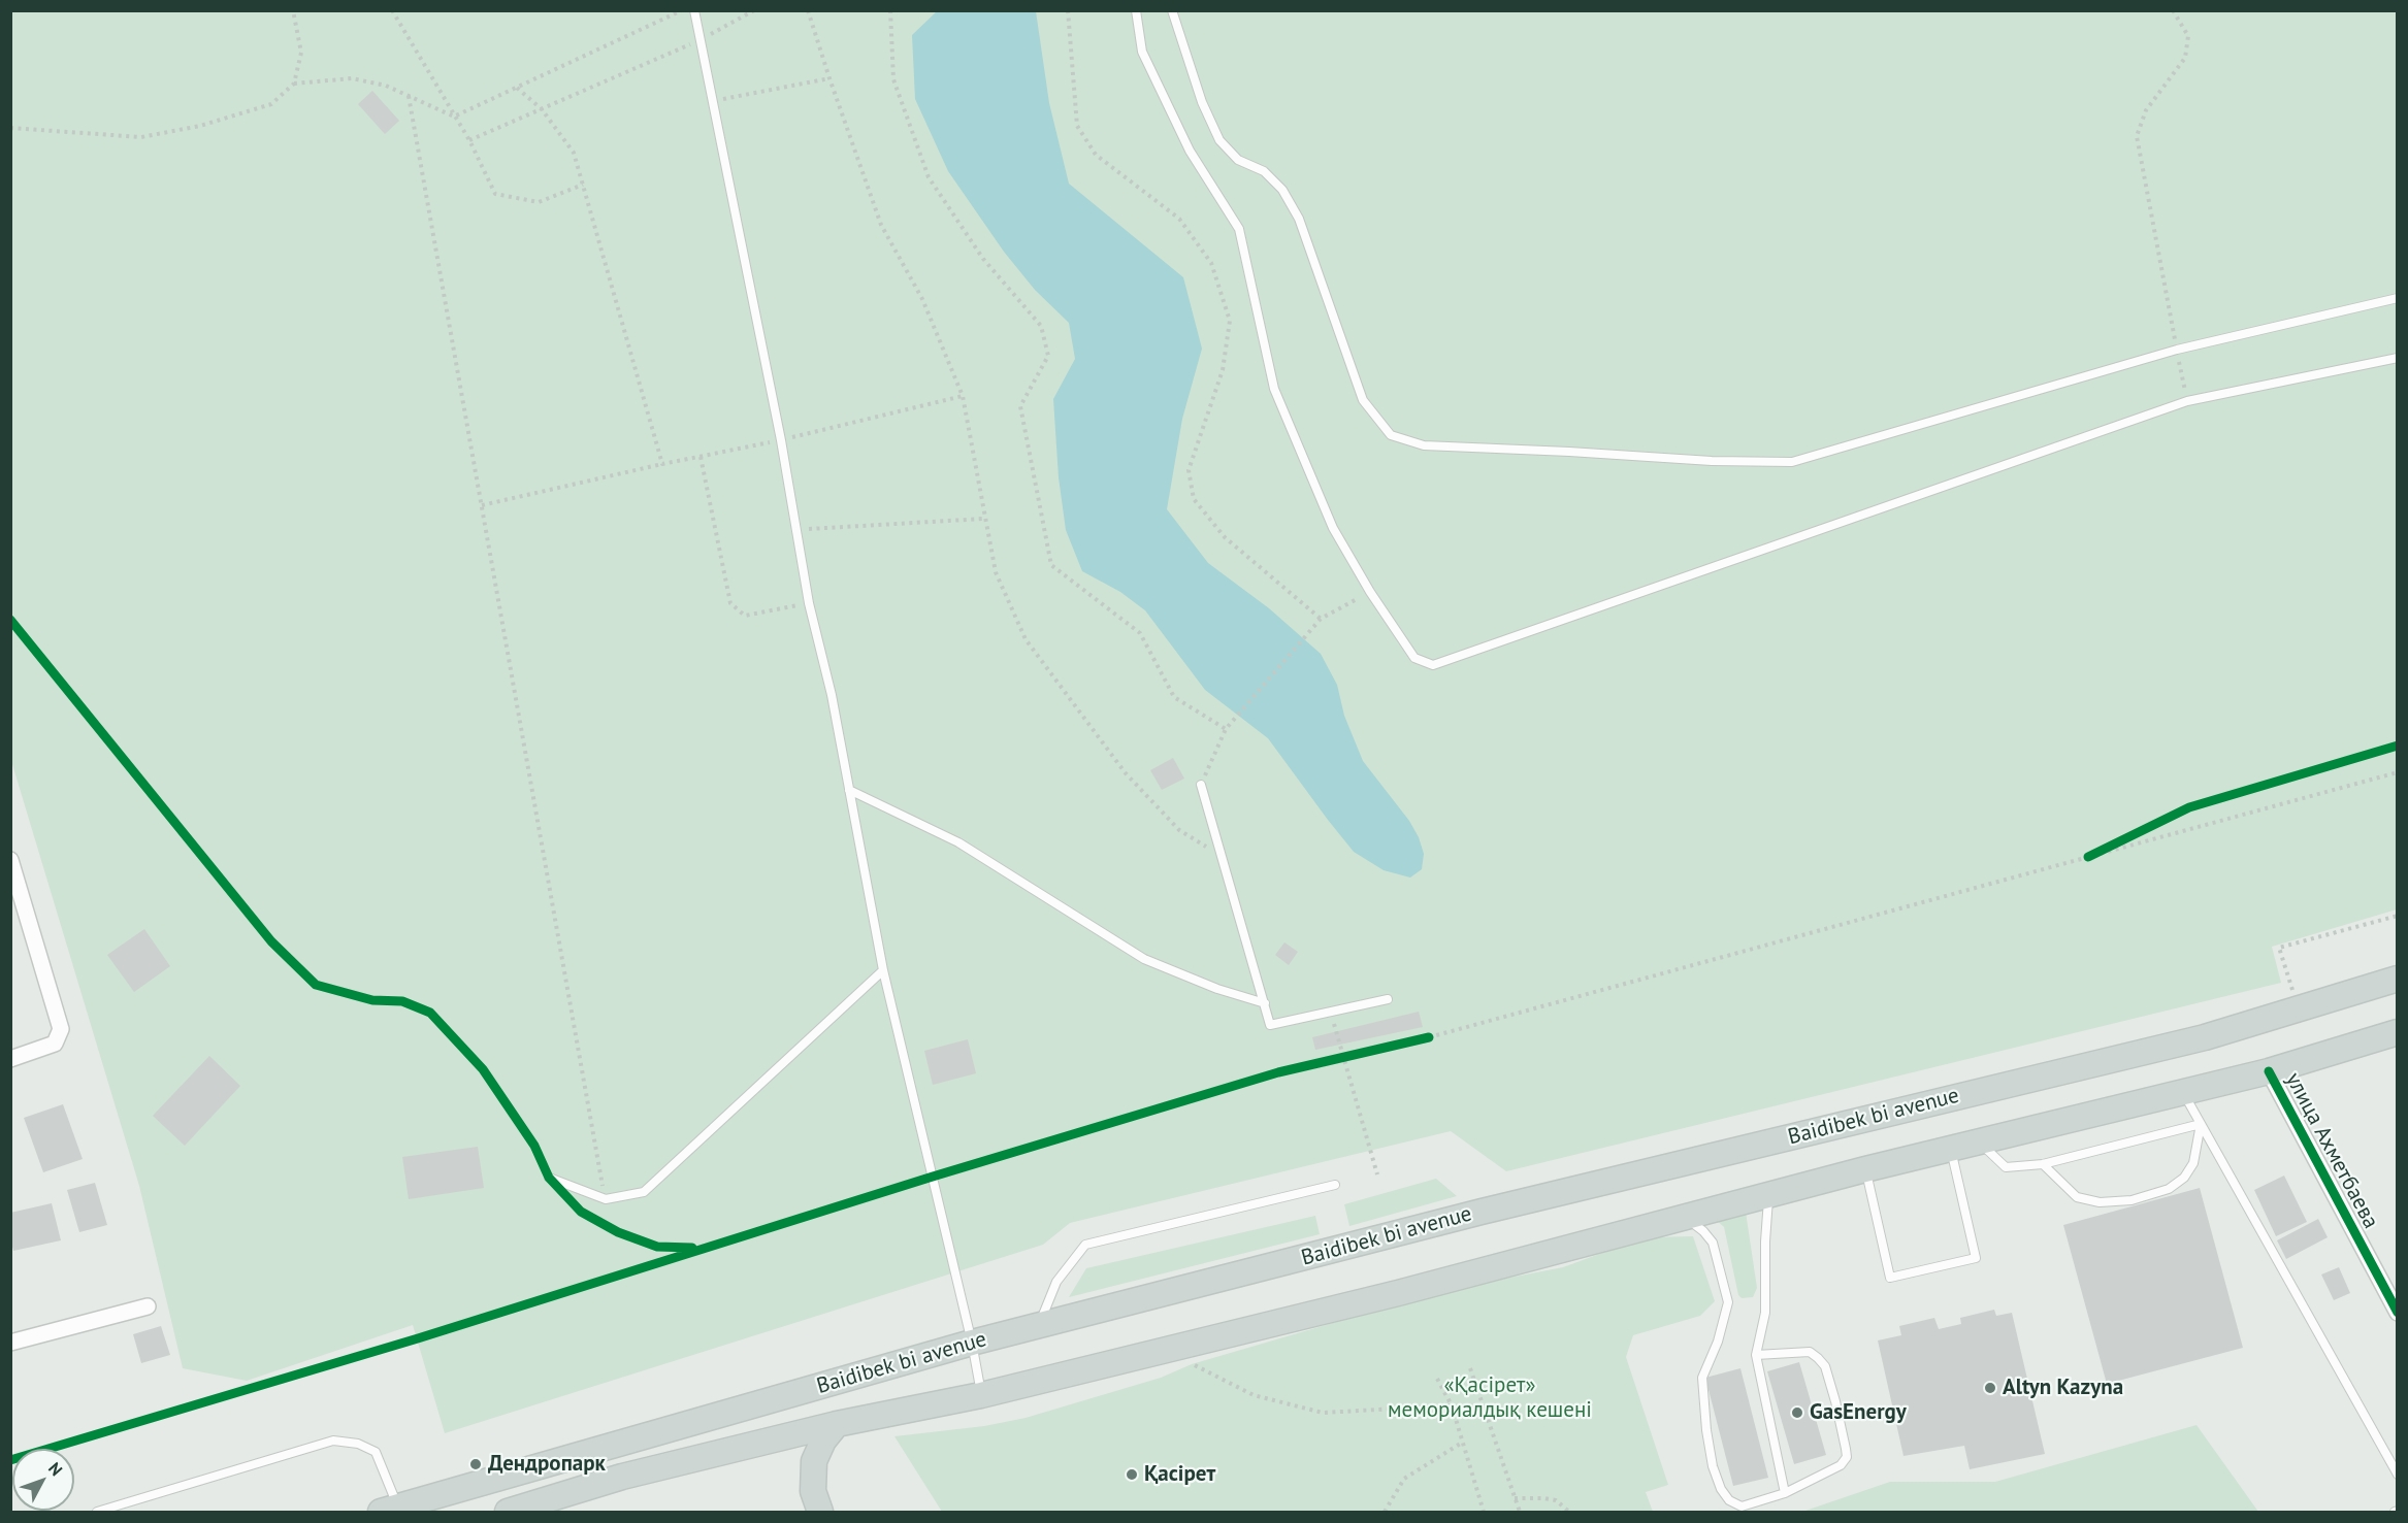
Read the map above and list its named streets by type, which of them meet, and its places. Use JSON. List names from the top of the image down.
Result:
{
  "streets": {
    "main road": ["Baidibek bi avenue"],
    "street": ["улица Ахметбаева"]
  },
  "crossings": [
    ["Baidibek bi avenue", "улица Ахметбаева"]
  ],
  "parks": ["«Қасірет» мемориалдық кешені"],
  "places": [
    "Altyn Kazyna",
    "GasEnergy",
    "Дендропарк",
    "Қасірет"
  ],
  "north": "top right"
}
